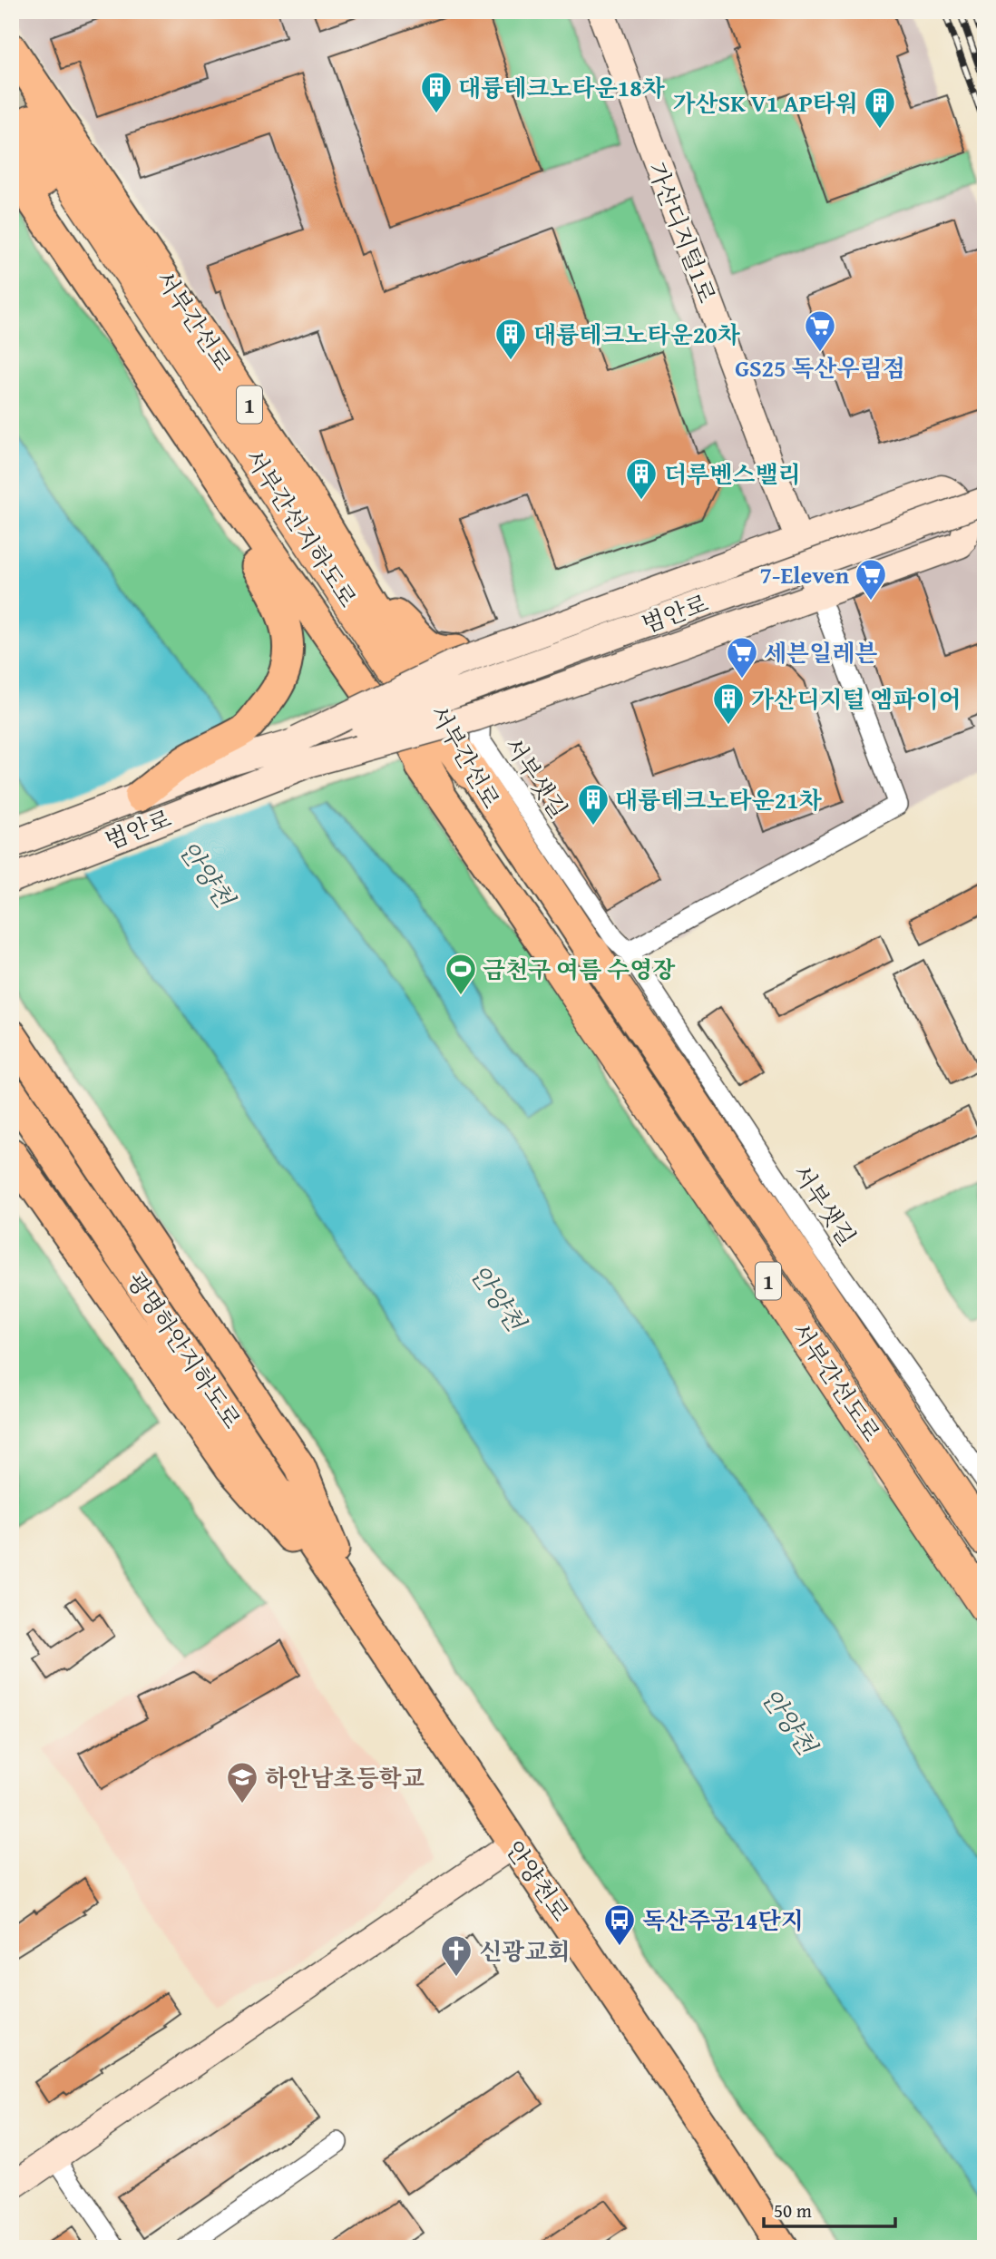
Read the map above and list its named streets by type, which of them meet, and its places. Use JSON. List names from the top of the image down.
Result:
{
  "streets": {
    "highway": ["1", "서부간선지하도로", "서부간선도로"],
    "main road": [
      "가산디지털1로",
      "서부간선로",
      "범안로",
      "광명하안지하도로",
      "안양천로"
    ],
    "street": ["서부샛길"]
  },
  "crossings": [
    ["서부간선로", "서부간선지하도로"],
    ["서부간선로", "서부간선도로"],
    ["광명하안지하도로", "안양천로"]
  ],
  "water": ["안양천"],
  "places": {
    "building": [
      "대륭테크노타운18차",
      "가산SK V1 AP타워",
      "대륭테크노타운20차",
      "더루벤스밸리",
      "가산디지털 엠파이어",
      "대륭테크노타운21차"
    ],
    "supermarket": ["GS25 독산우림점", "7-Eleven", "세븐일레븐"],
    "sports": ["금천구 여름 수영장"],
    "school or university": ["하안남초등학교"],
    "bus stop": ["독산주공14단지"],
    "church": ["신광교회"]
  },
  "scale_bar": "50 m"
}
